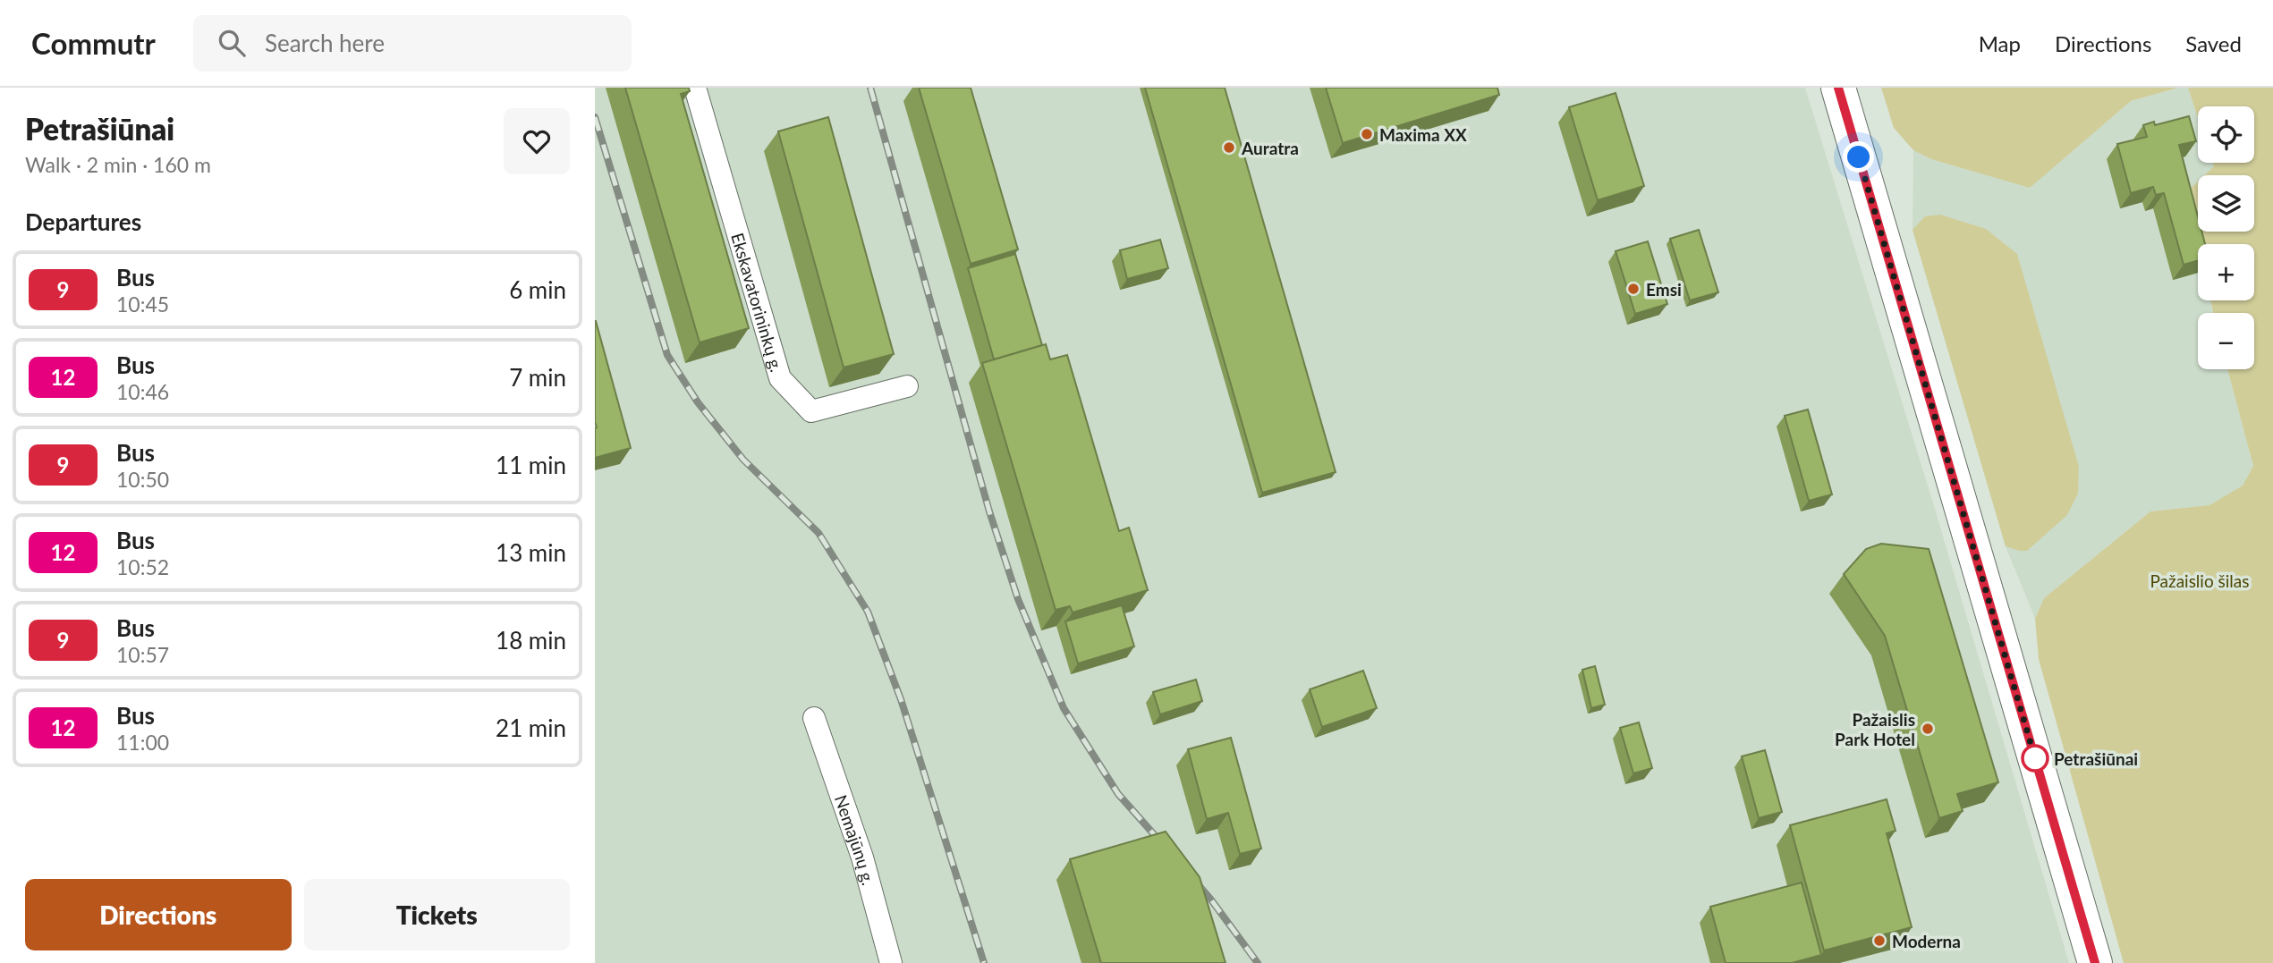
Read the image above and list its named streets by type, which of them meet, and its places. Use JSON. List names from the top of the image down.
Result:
{
  "streets": {
    "street": ["Ekskavatorininkų g.", "Nemajūnų g."]
  },
  "parks": ["Pažaislio šilas"],
  "places": [
    "Maxima XX",
    "Auratra",
    "Emsi",
    "Pažaislis Park Hotel",
    "Petrašiūnai",
    "Moderna"
  ],
  "lines": ["bus line 9"],
  "page": {
    "header": "Commutr",
    "search": "Search here",
    "nav": ["Map", "Directions", "Saved"],
    "heading": [
      ["Petrašiūnai", "Walk · 2 min · 160 m"],
      "Departures"
    ],
    "map_buttons": ["+", "−"],
    "list": [
      {
        "mark": "9",
        "name": "Bus",
        "note": "10:45",
        "value": "6 min"
      },
      {
        "mark": "12",
        "name": "Bus",
        "note": "10:46",
        "value": "7 min"
      },
      {
        "mark": "9",
        "name": "Bus",
        "note": "10:50",
        "value": "11 min"
      },
      {
        "mark": "12",
        "name": "Bus",
        "note": "10:52",
        "value": "13 min"
      },
      {
        "mark": "9",
        "name": "Bus",
        "note": "10:57",
        "value": "18 min"
      },
      {
        "mark": "12",
        "name": "Bus",
        "note": "11:00",
        "value": "21 min"
      }
    ],
    "buttons": ["Directions", "Tickets"]
  }
}
